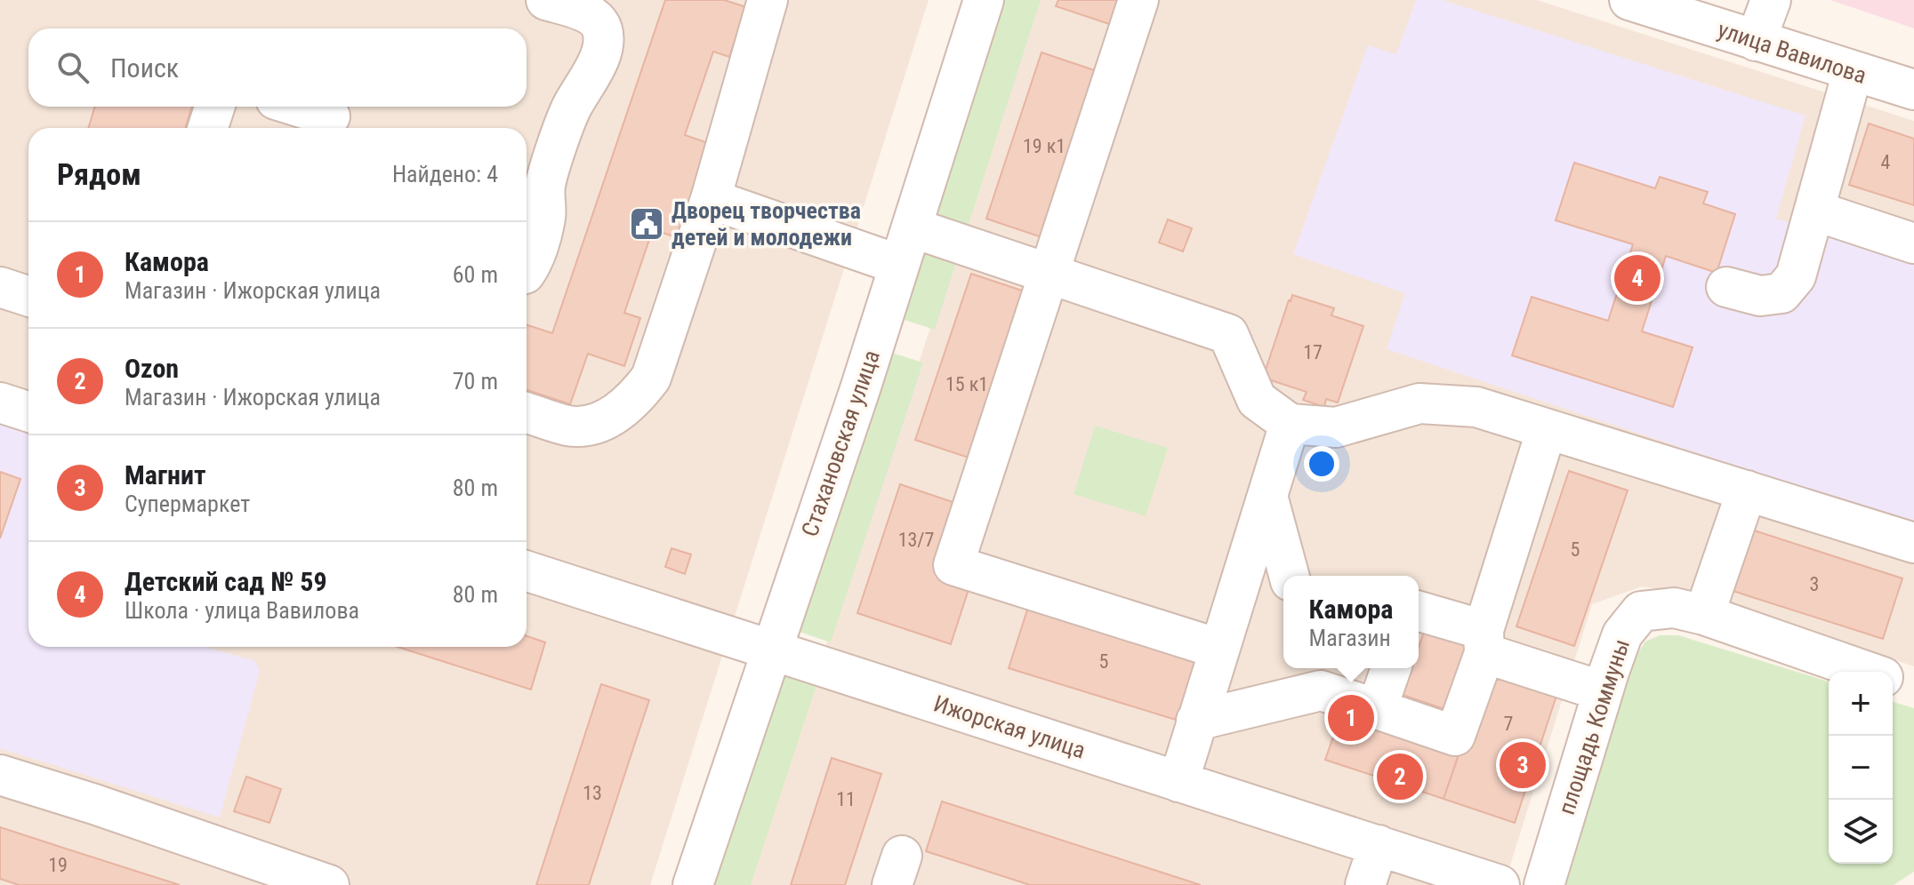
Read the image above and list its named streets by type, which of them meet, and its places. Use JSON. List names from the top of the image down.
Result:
{
  "streets": {
    "street": [
      "улица Вавилова",
      "Стахановская улица",
      "Ижорская улица",
      "площадь Коммуны"
    ]
  },
  "crossings": [
    ["Стахановская улица", "Ижорская улица"]
  ],
  "places": {
    "public building": ["Дворец творчества детей и молодежи"]
  },
  "house_numbers": [
    "19 к1",
    "4",
    "17",
    "15 к1",
    "13/7",
    "5",
    "3",
    "5",
    "7",
    "13",
    "11",
    "19"
  ],
  "page": {
    "search": "Поиск",
    "heading": ["Рядом", "Найдено: 4"],
    "list": [
      {
        "mark": "1",
        "name": "Камора",
        "note": "Магазин · Ижорская улица",
        "value": "60 m"
      },
      {
        "mark": "2",
        "name": "Ozon",
        "note": "Магазин · Ижорская улица",
        "value": "70 m"
      },
      {
        "mark": "3",
        "name": "Магнит",
        "note": "Супермаркет",
        "value": "80 m"
      },
      {
        "mark": "4",
        "name": "Детский сад № 59",
        "note": "Школа · улица Вавилова",
        "value": "80 m"
      }
    ],
    "pins": [
      "4",
      "1",
      "3",
      "2"
    ],
    "popup": ["Камора", "Магазин"],
    "map_buttons": ["+", "−"]
  }
}
